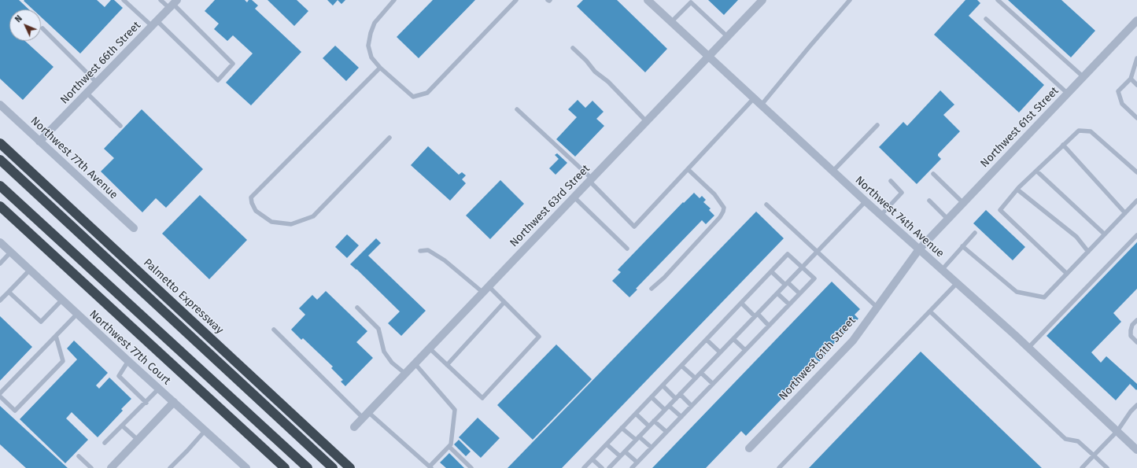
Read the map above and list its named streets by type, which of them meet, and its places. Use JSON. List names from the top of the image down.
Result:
{
  "streets": {
    "highway": ["Palmetto Expressway"],
    "street": [
      "Northwest 66th Street",
      "Northwest 61st Street",
      "Northwest 77th Avenue",
      "Northwest 63rd Street",
      "Northwest 74th Avenue",
      "Northwest 77th Court",
      "Northwest 61th Street"
    ]
  },
  "crossings": [
    ["Northwest 66th Street", "Northwest 77th Avenue"],
    ["Northwest 61st Street", "Northwest 74th Avenue"],
    ["Northwest 61st Street", "Northwest 61th Street"],
    ["Northwest 63rd Street", "Northwest 74th Avenue"],
    ["Northwest 74th Avenue", "Northwest 61th Street"]
  ],
  "north": "top left"
}
